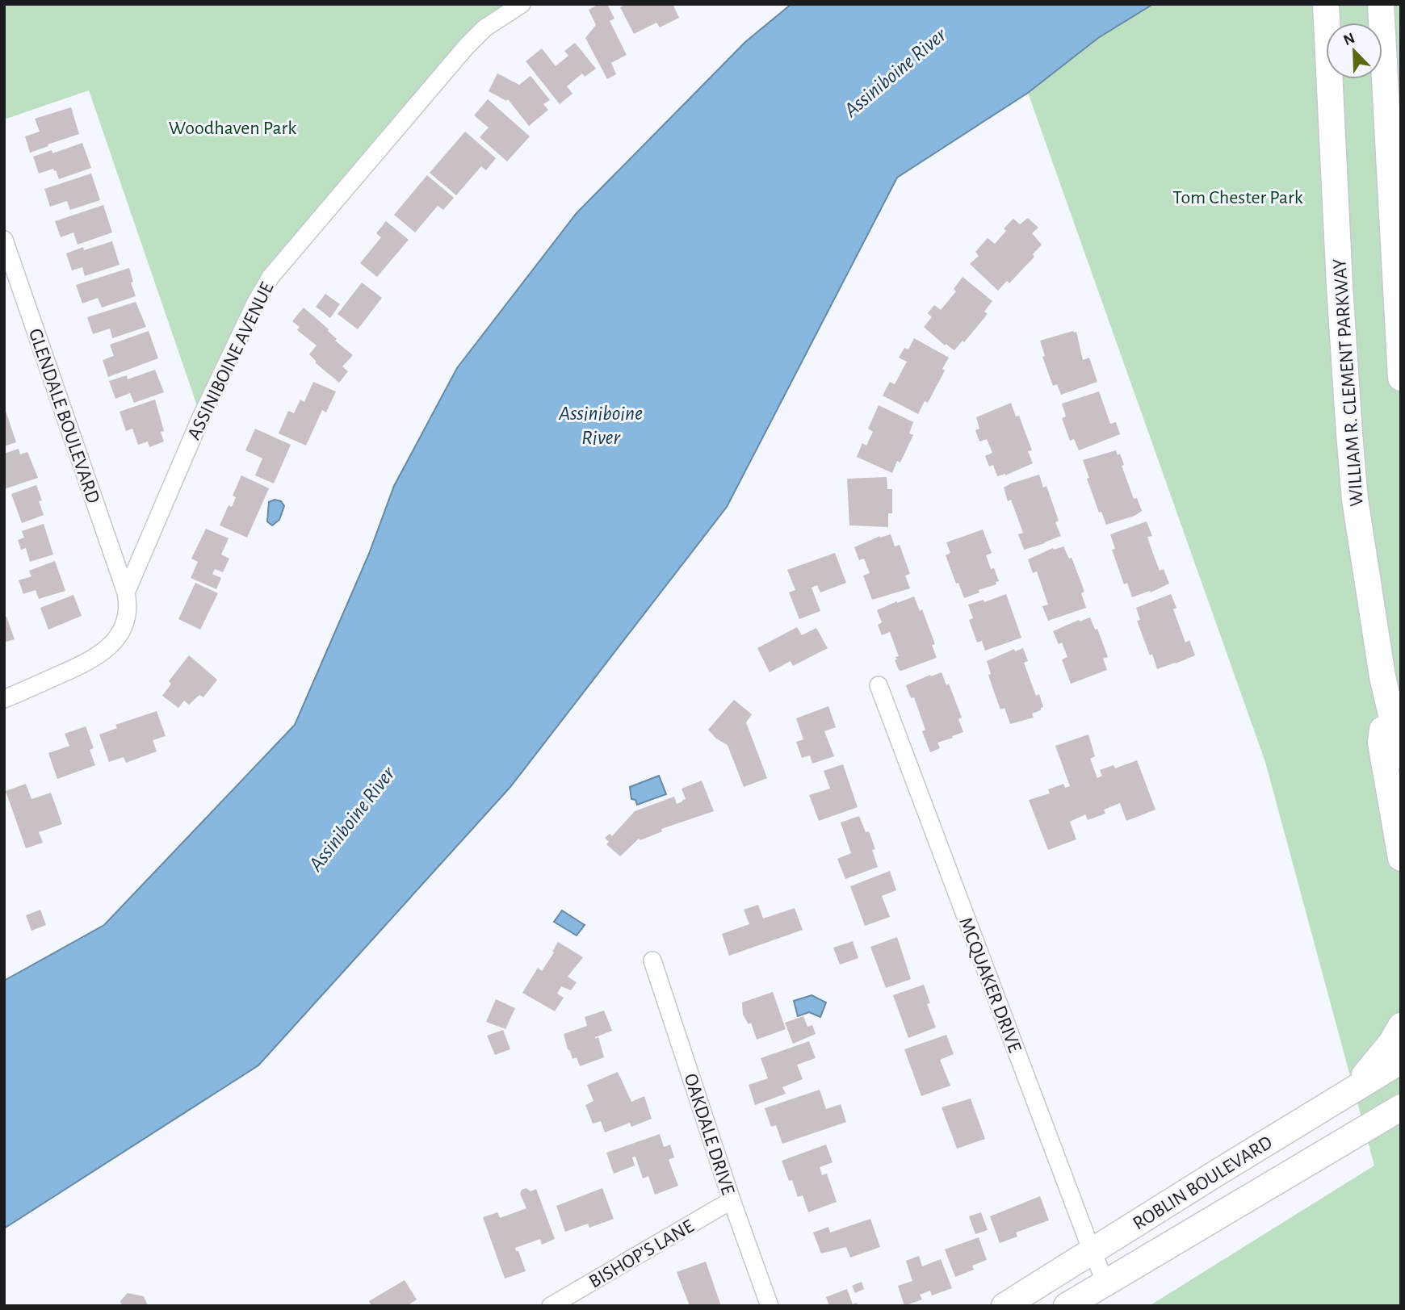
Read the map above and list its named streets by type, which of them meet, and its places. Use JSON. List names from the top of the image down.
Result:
{
  "streets": {
    "main road": ["WILLIAM R. CLEMENT PARKWAY", "ROBLIN BOULEVARD"],
    "street": [
      "ASSINIBOINE AVENUE",
      "GLENDALE BOULEVARD",
      "MCQUAKER DRIVE",
      "OAKDALE DRIVE",
      "BISHOP'S LANE"
    ]
  },
  "crossings": [
    ["ASSINIBOINE AVENUE", "GLENDALE BOULEVARD"],
    ["MCQUAKER DRIVE", "ROBLIN BOULEVARD"],
    ["OAKDALE DRIVE", "BISHOP'S LANE"]
  ],
  "water": ["Assiniboine River"],
  "parks": ["Woodhaven Park", "Tom Chester Park"],
  "north": "top left"
}
